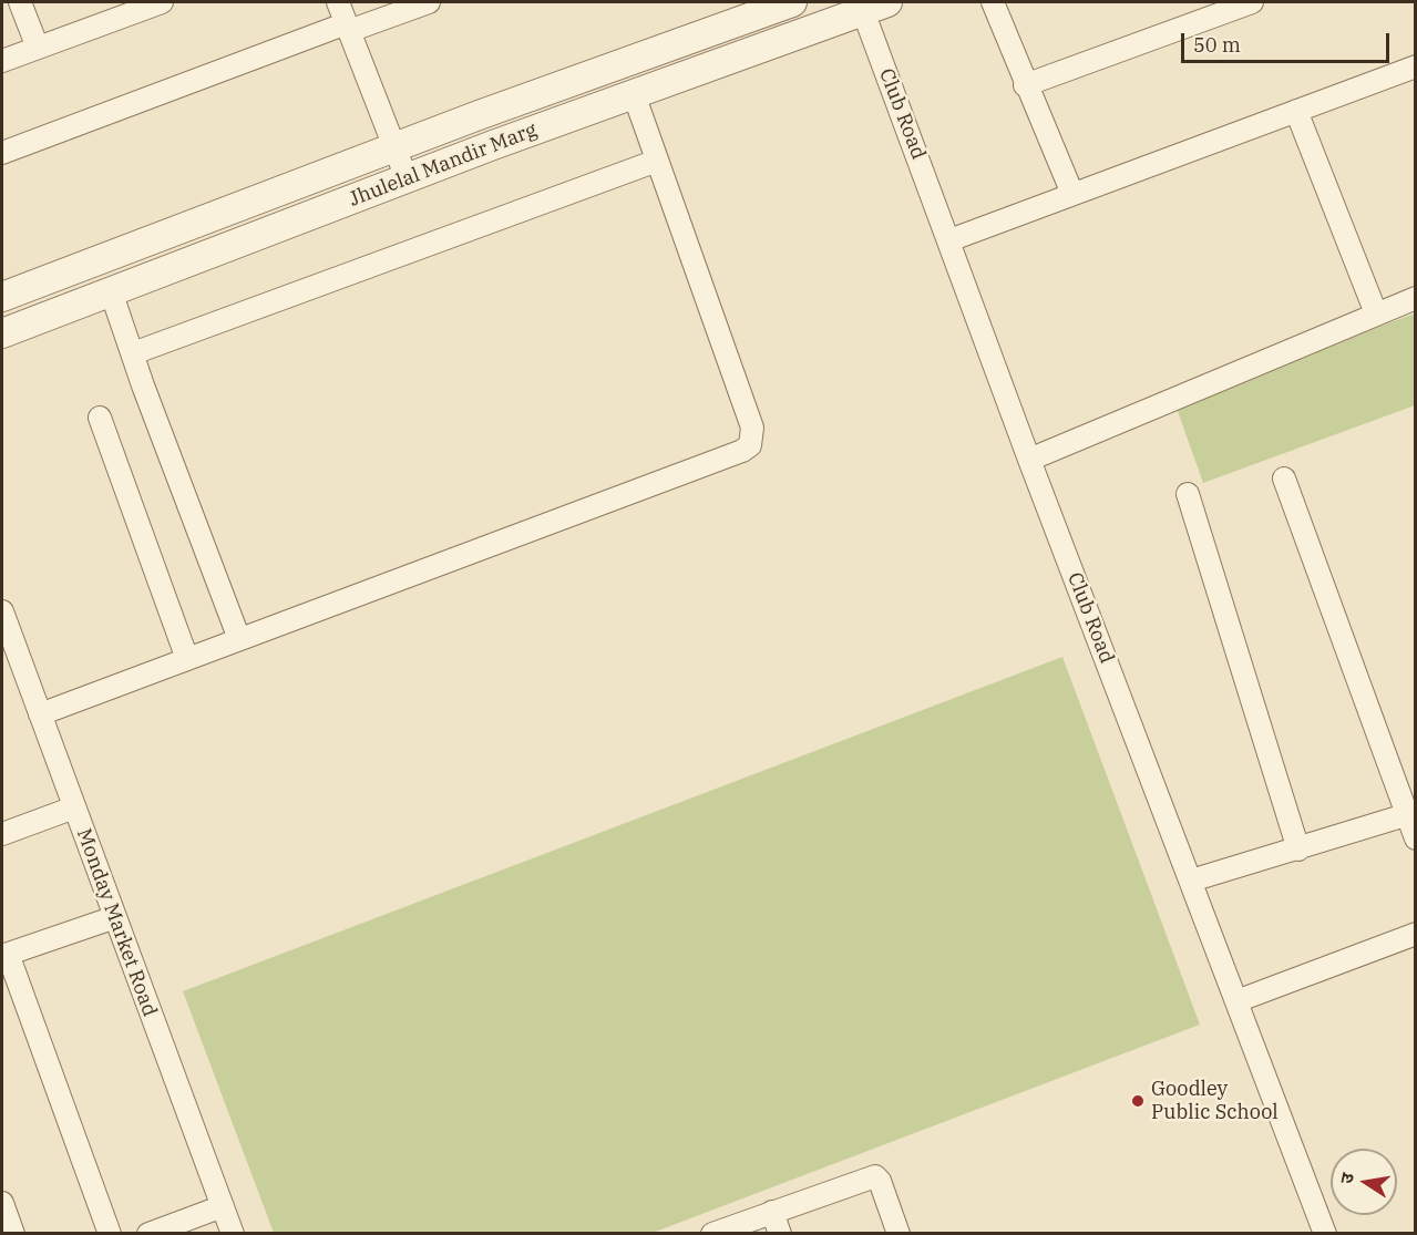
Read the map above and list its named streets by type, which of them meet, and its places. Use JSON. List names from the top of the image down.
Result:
{
  "streets": {
    "street": ["Club Road", "Jhulelal Mandir Marg", "Monday Market Road"]
  },
  "crossings": [
    ["Club Road", "Jhulelal Mandir Marg"]
  ],
  "places": ["Goodley Public School"],
  "scale_bar": "50 m",
  "north": "left"
}
